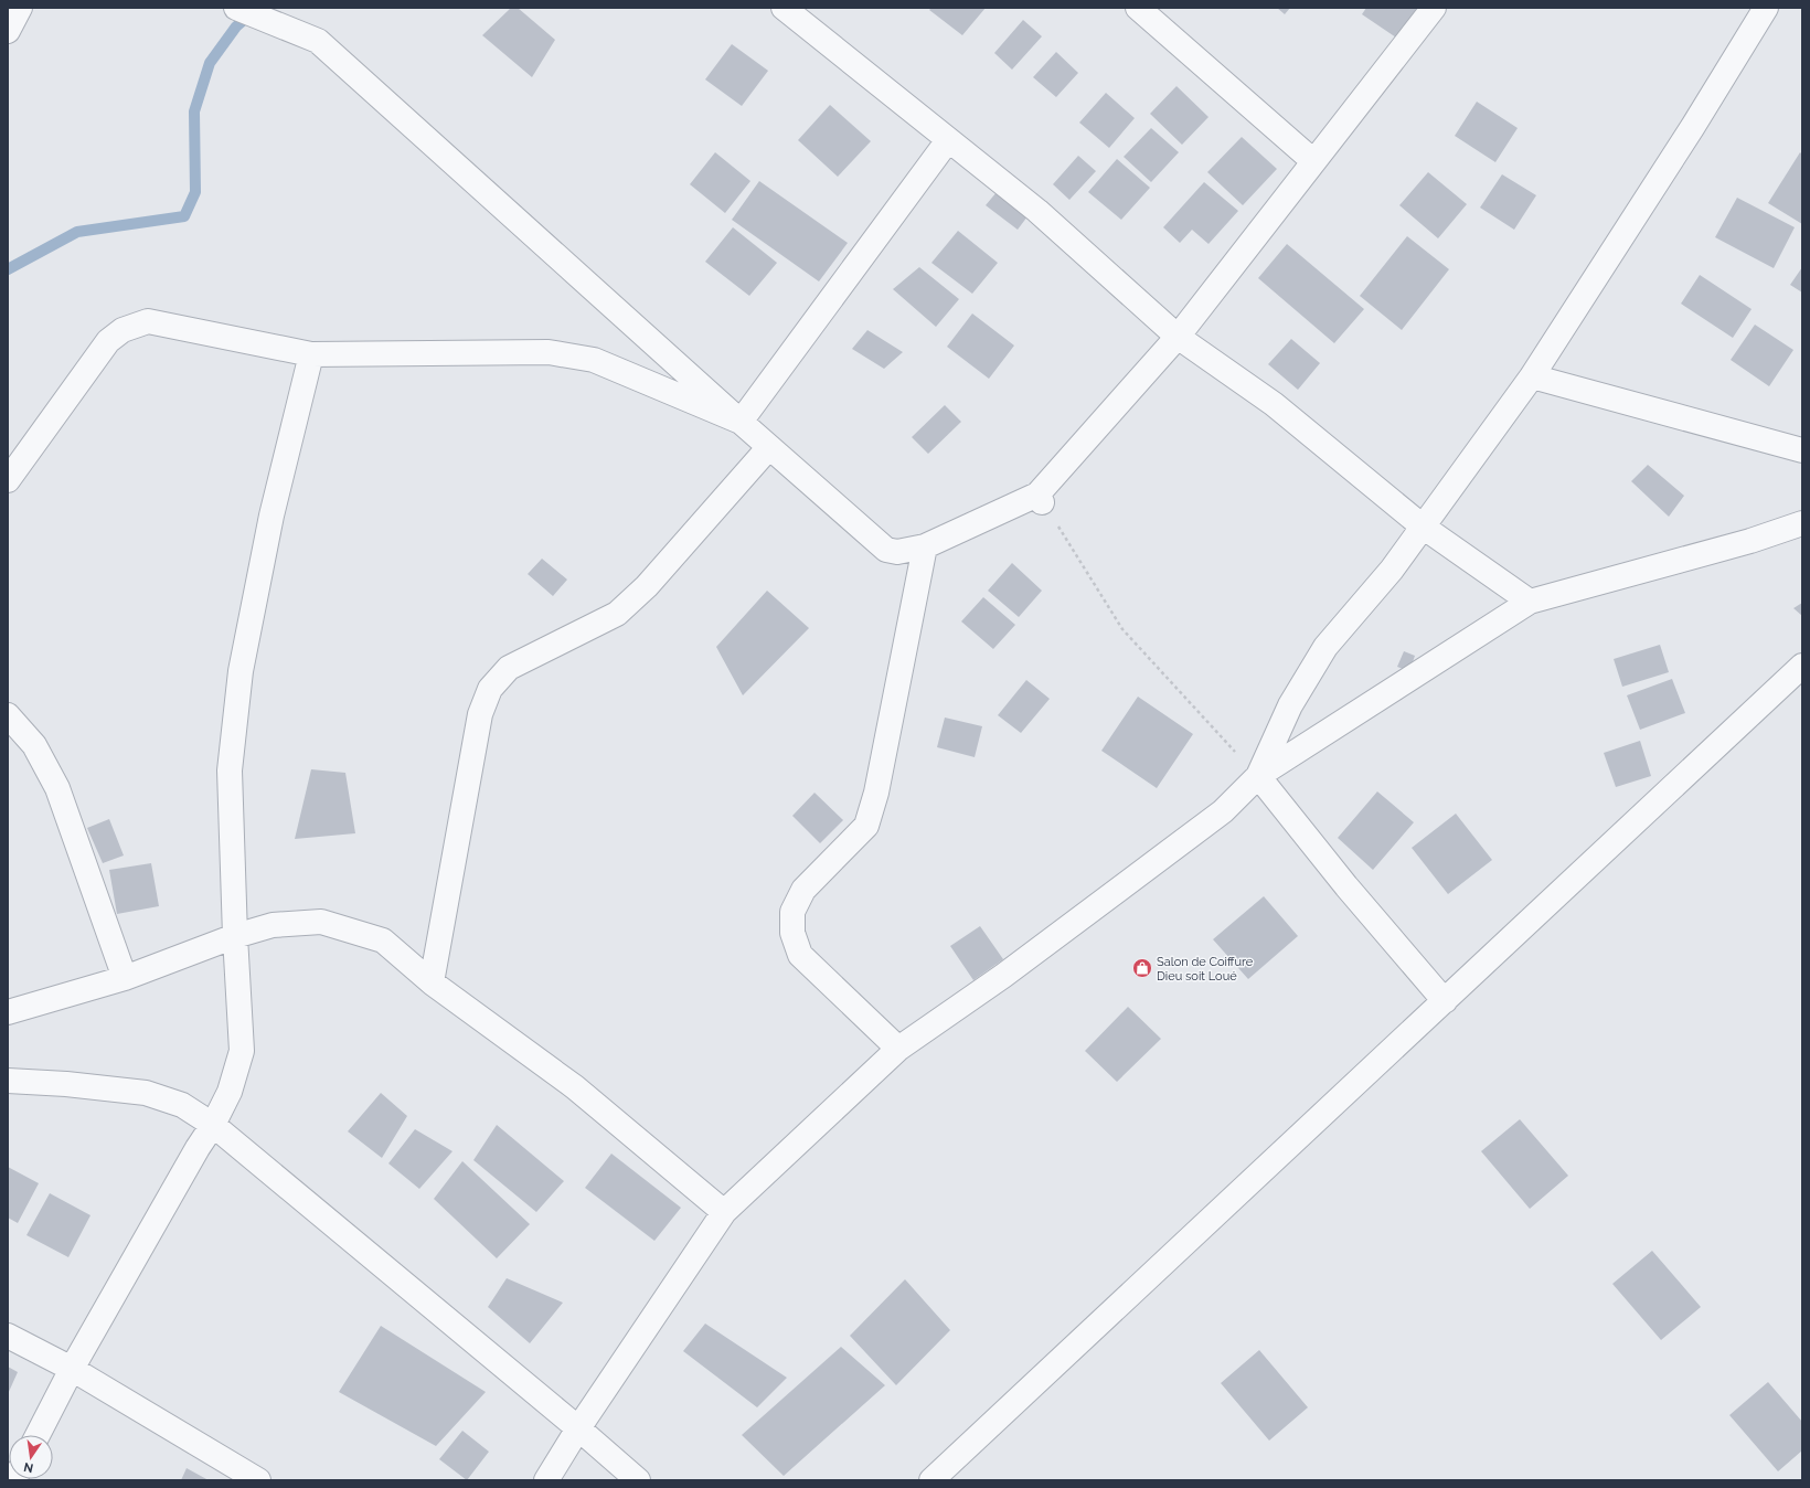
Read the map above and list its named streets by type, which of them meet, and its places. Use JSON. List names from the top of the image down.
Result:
{
  "places": {
    "shop": ["Salon de Coiffure Dieu soit Loué"]
  },
  "north": "bottom"
}
